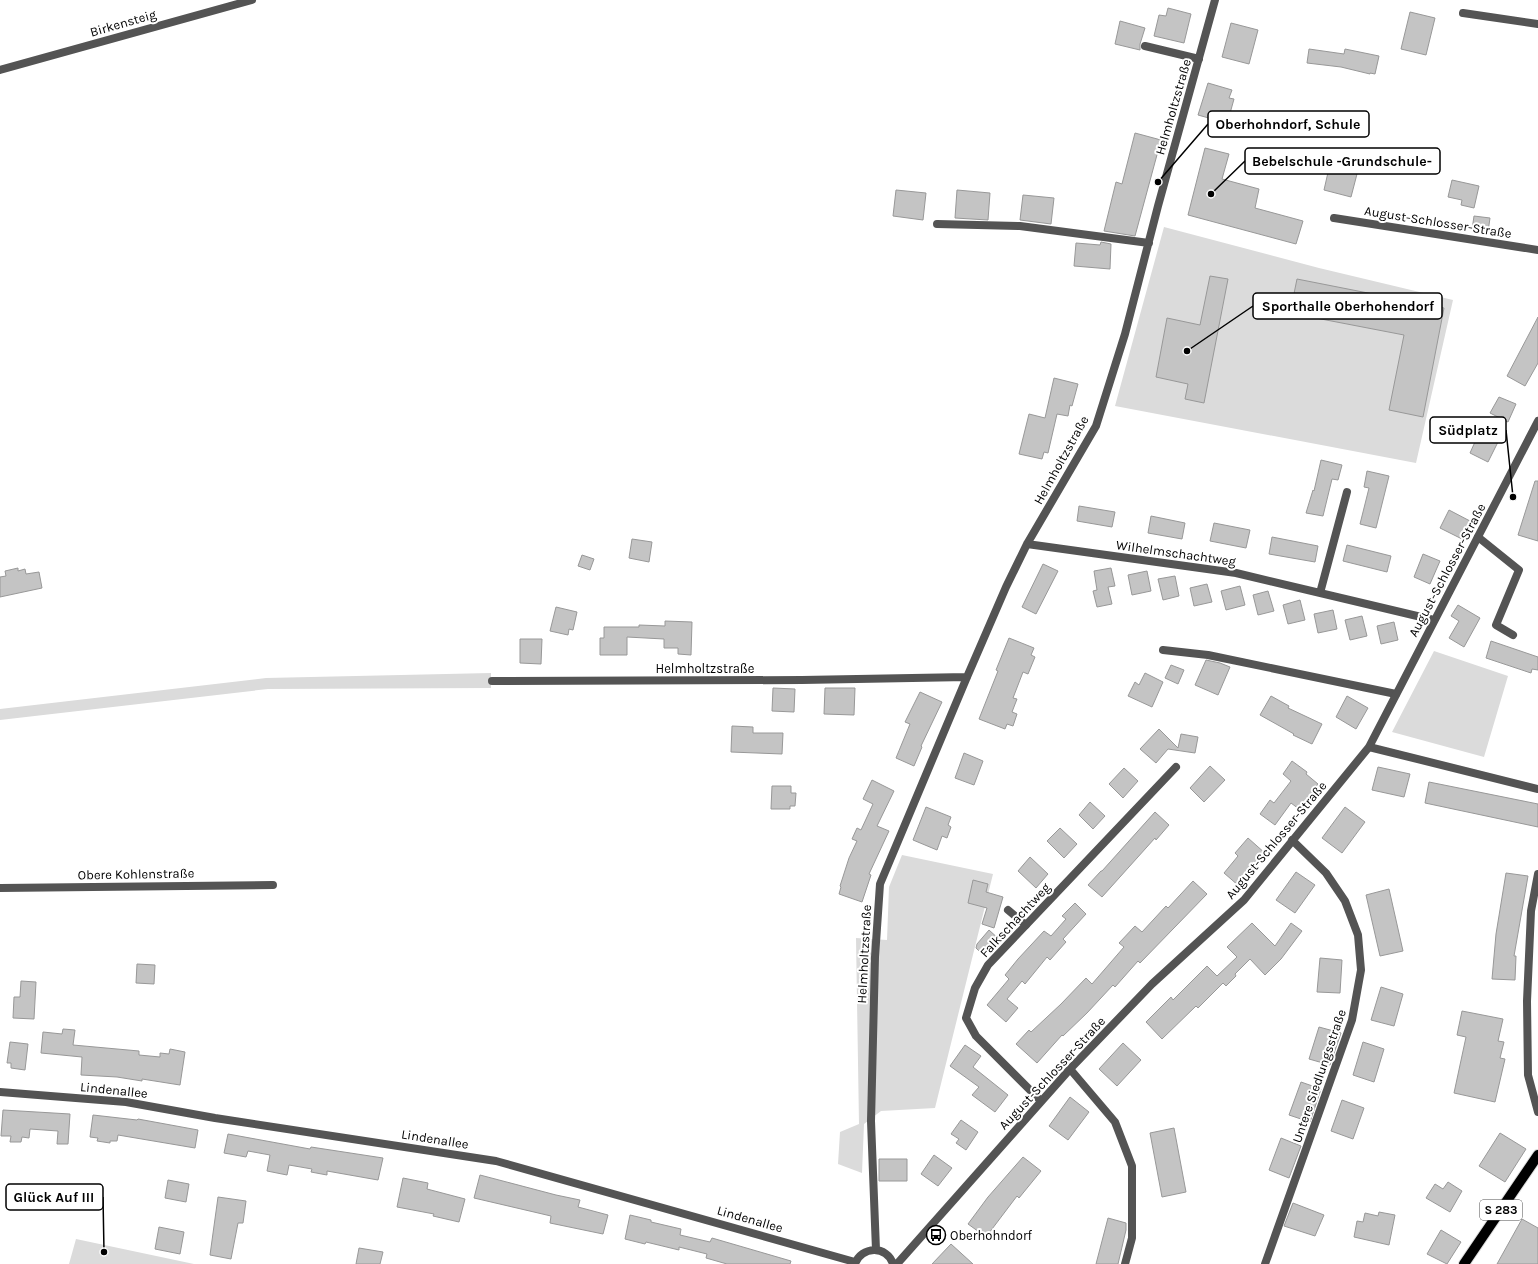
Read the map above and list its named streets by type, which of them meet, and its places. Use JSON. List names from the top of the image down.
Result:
{
  "streets": {
    "main road": ["S 283"],
    "street": [
      "Birkensteig",
      "Helmholtzstraße",
      "August-Schlosser-Straße",
      "Wilhelmschachtweg",
      "Obere Kohlenstraße",
      "Falkschachtweg",
      "Untere Siedlungsstraße",
      "Lindenallee"
    ]
  },
  "crossings": [
    ["Helmholtzstraße", "Wilhelmschachtweg"],
    ["August-Schlosser-Straße", "Wilhelmschachtweg"],
    ["August-Schlosser-Straße", "Falkschachtweg"],
    ["August-Schlosser-Straße", "Untere Siedlungsstraße"]
  ],
  "places": {
    "other": [
      "Oberhohndorf, Schule",
      "Bebelschule -Grundschule-",
      "Sporthalle Oberhohendorf",
      "Südplatz",
      "Glück Auf III"
    ],
    "bus stop": ["Oberhohndorf"]
  }
}
